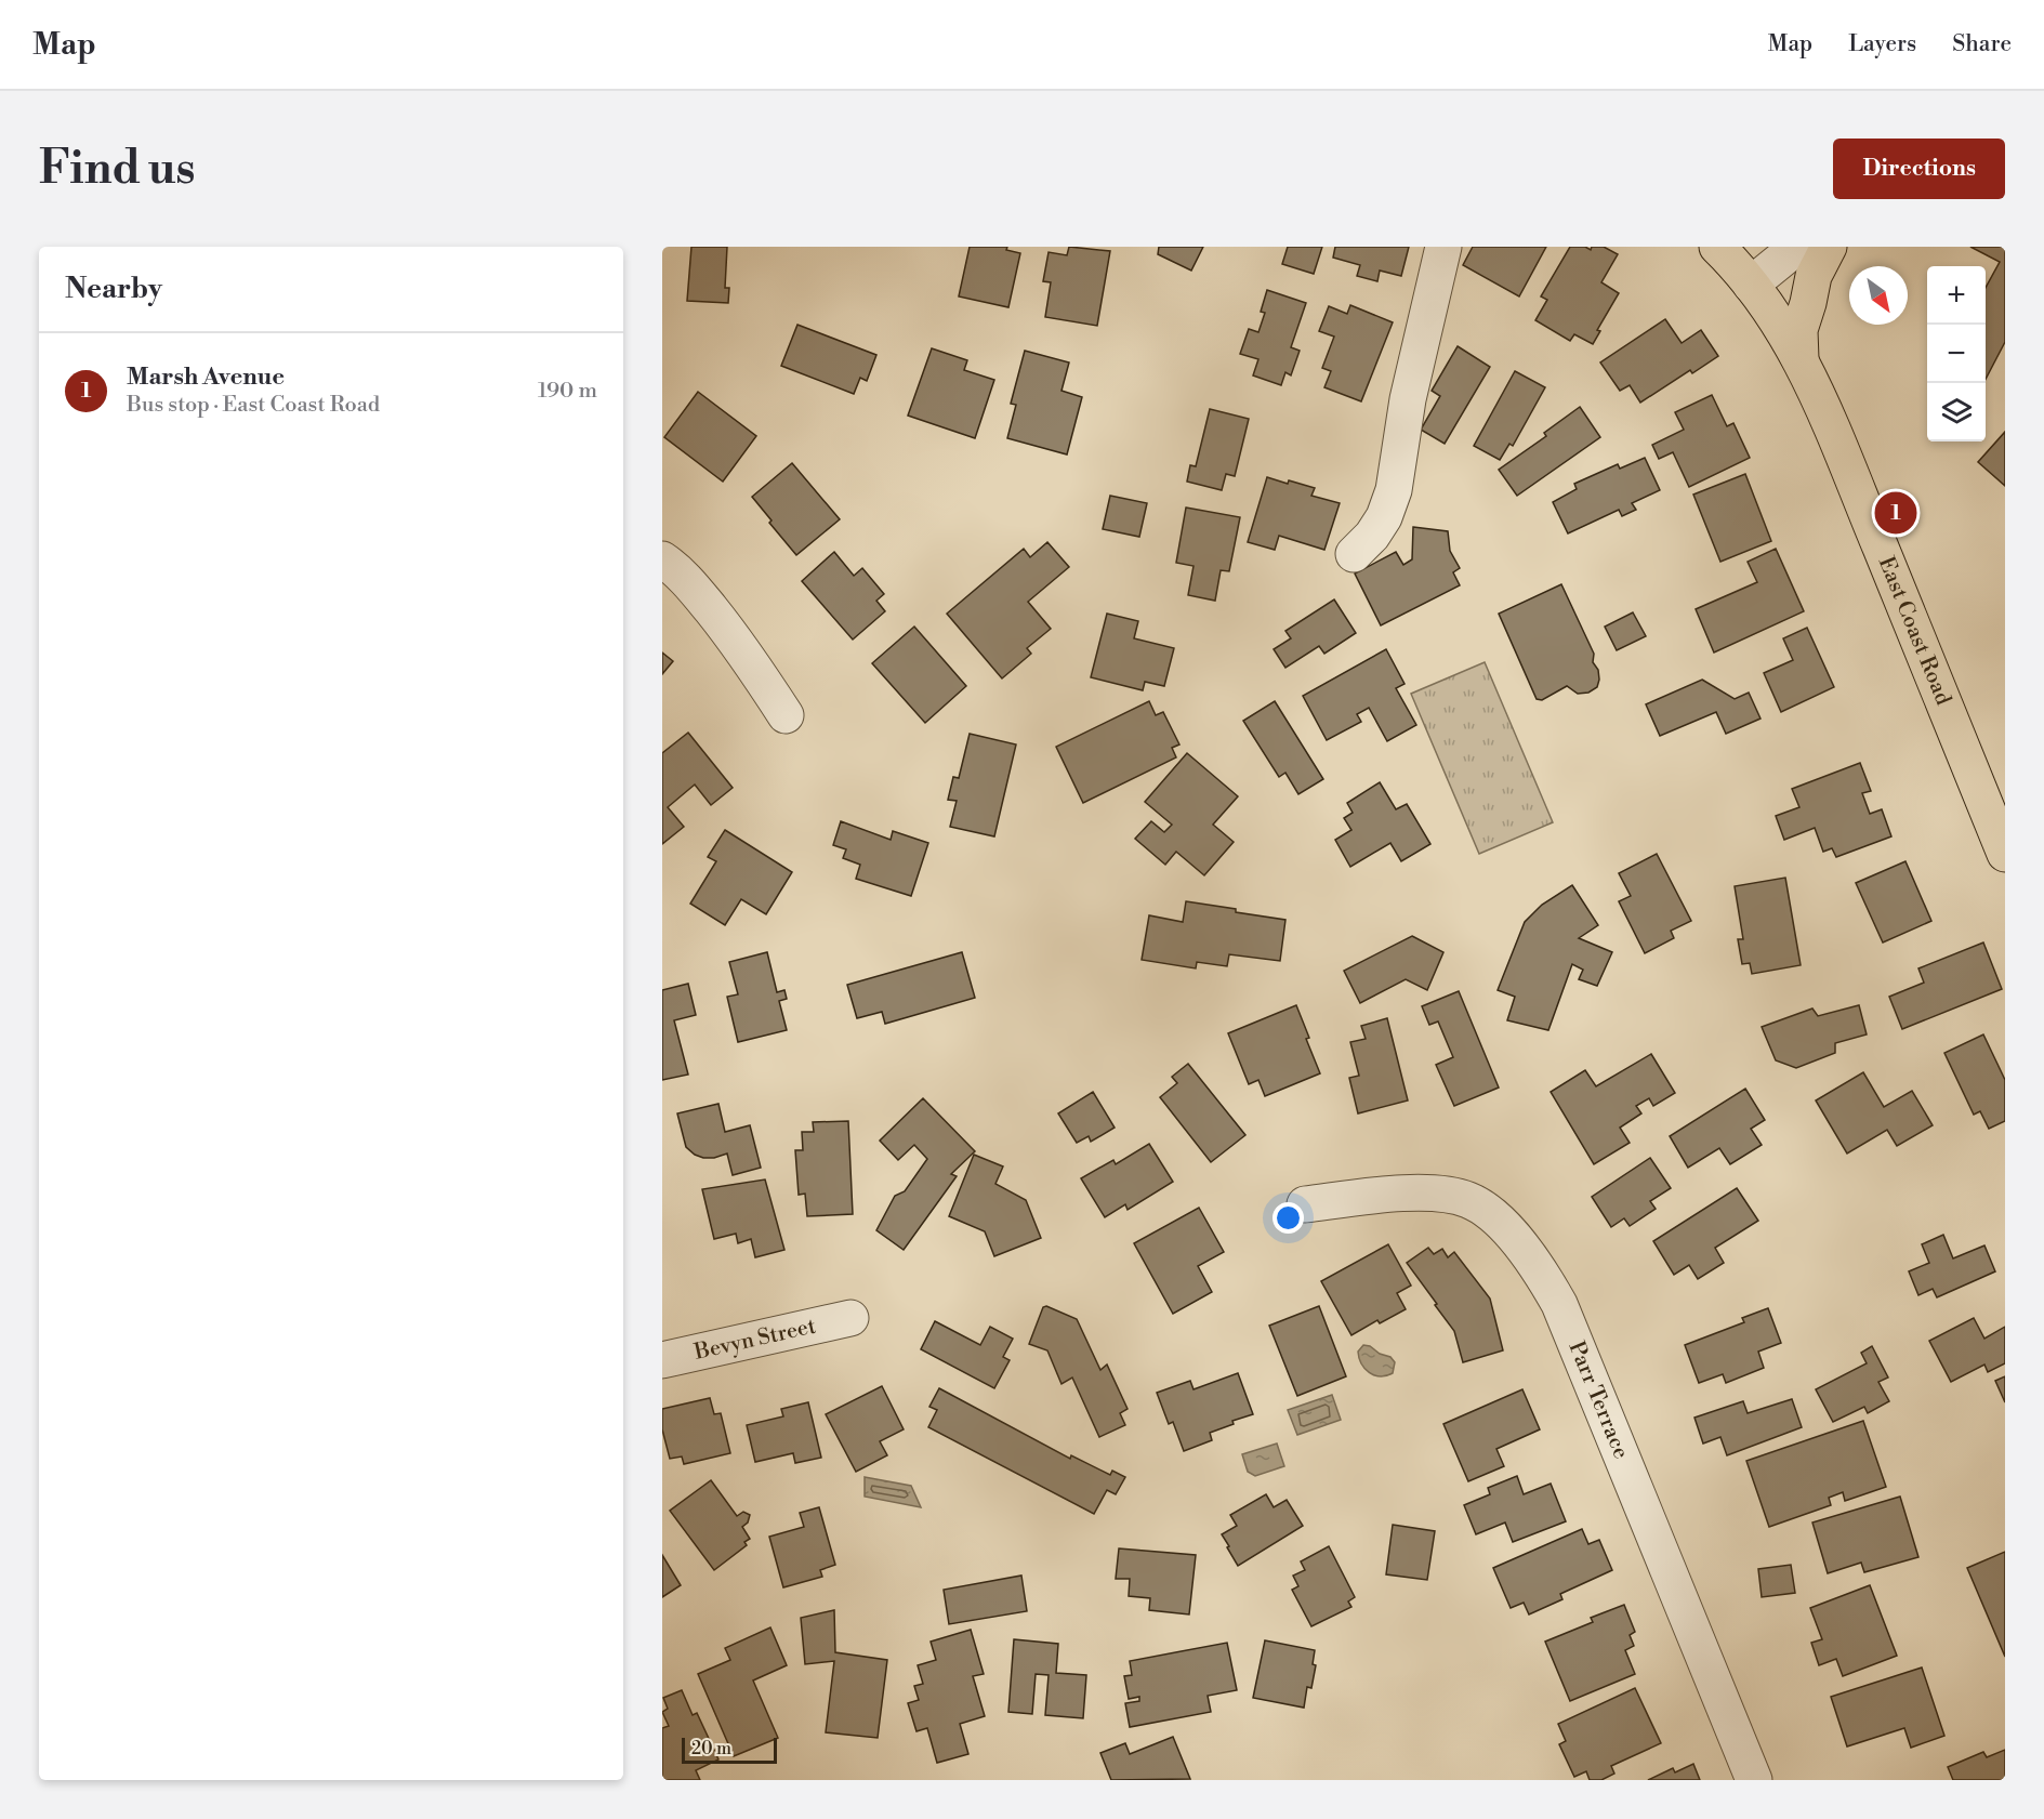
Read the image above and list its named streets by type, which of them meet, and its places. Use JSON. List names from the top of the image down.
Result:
{
  "streets": {
    "main road": ["East Coast Road"],
    "street": ["Bevyn Street", "Parr Terrace"]
  },
  "scale_bar": "20 m",
  "north": "bottom right",
  "page": {
    "header": "Map",
    "nav": ["Map", "Layers", "Share"],
    "buttons": "Directions",
    "title": "Find us",
    "heading": "Nearby",
    "map_buttons": ["+", "−"],
    "list": [
      {
        "mark": "1",
        "name": "Marsh Avenue",
        "note": "Bus stop · East Coast Road",
        "value": "190 m"
      }
    ],
    "pins": "1",
    "scale": "20 m"
  }
}
